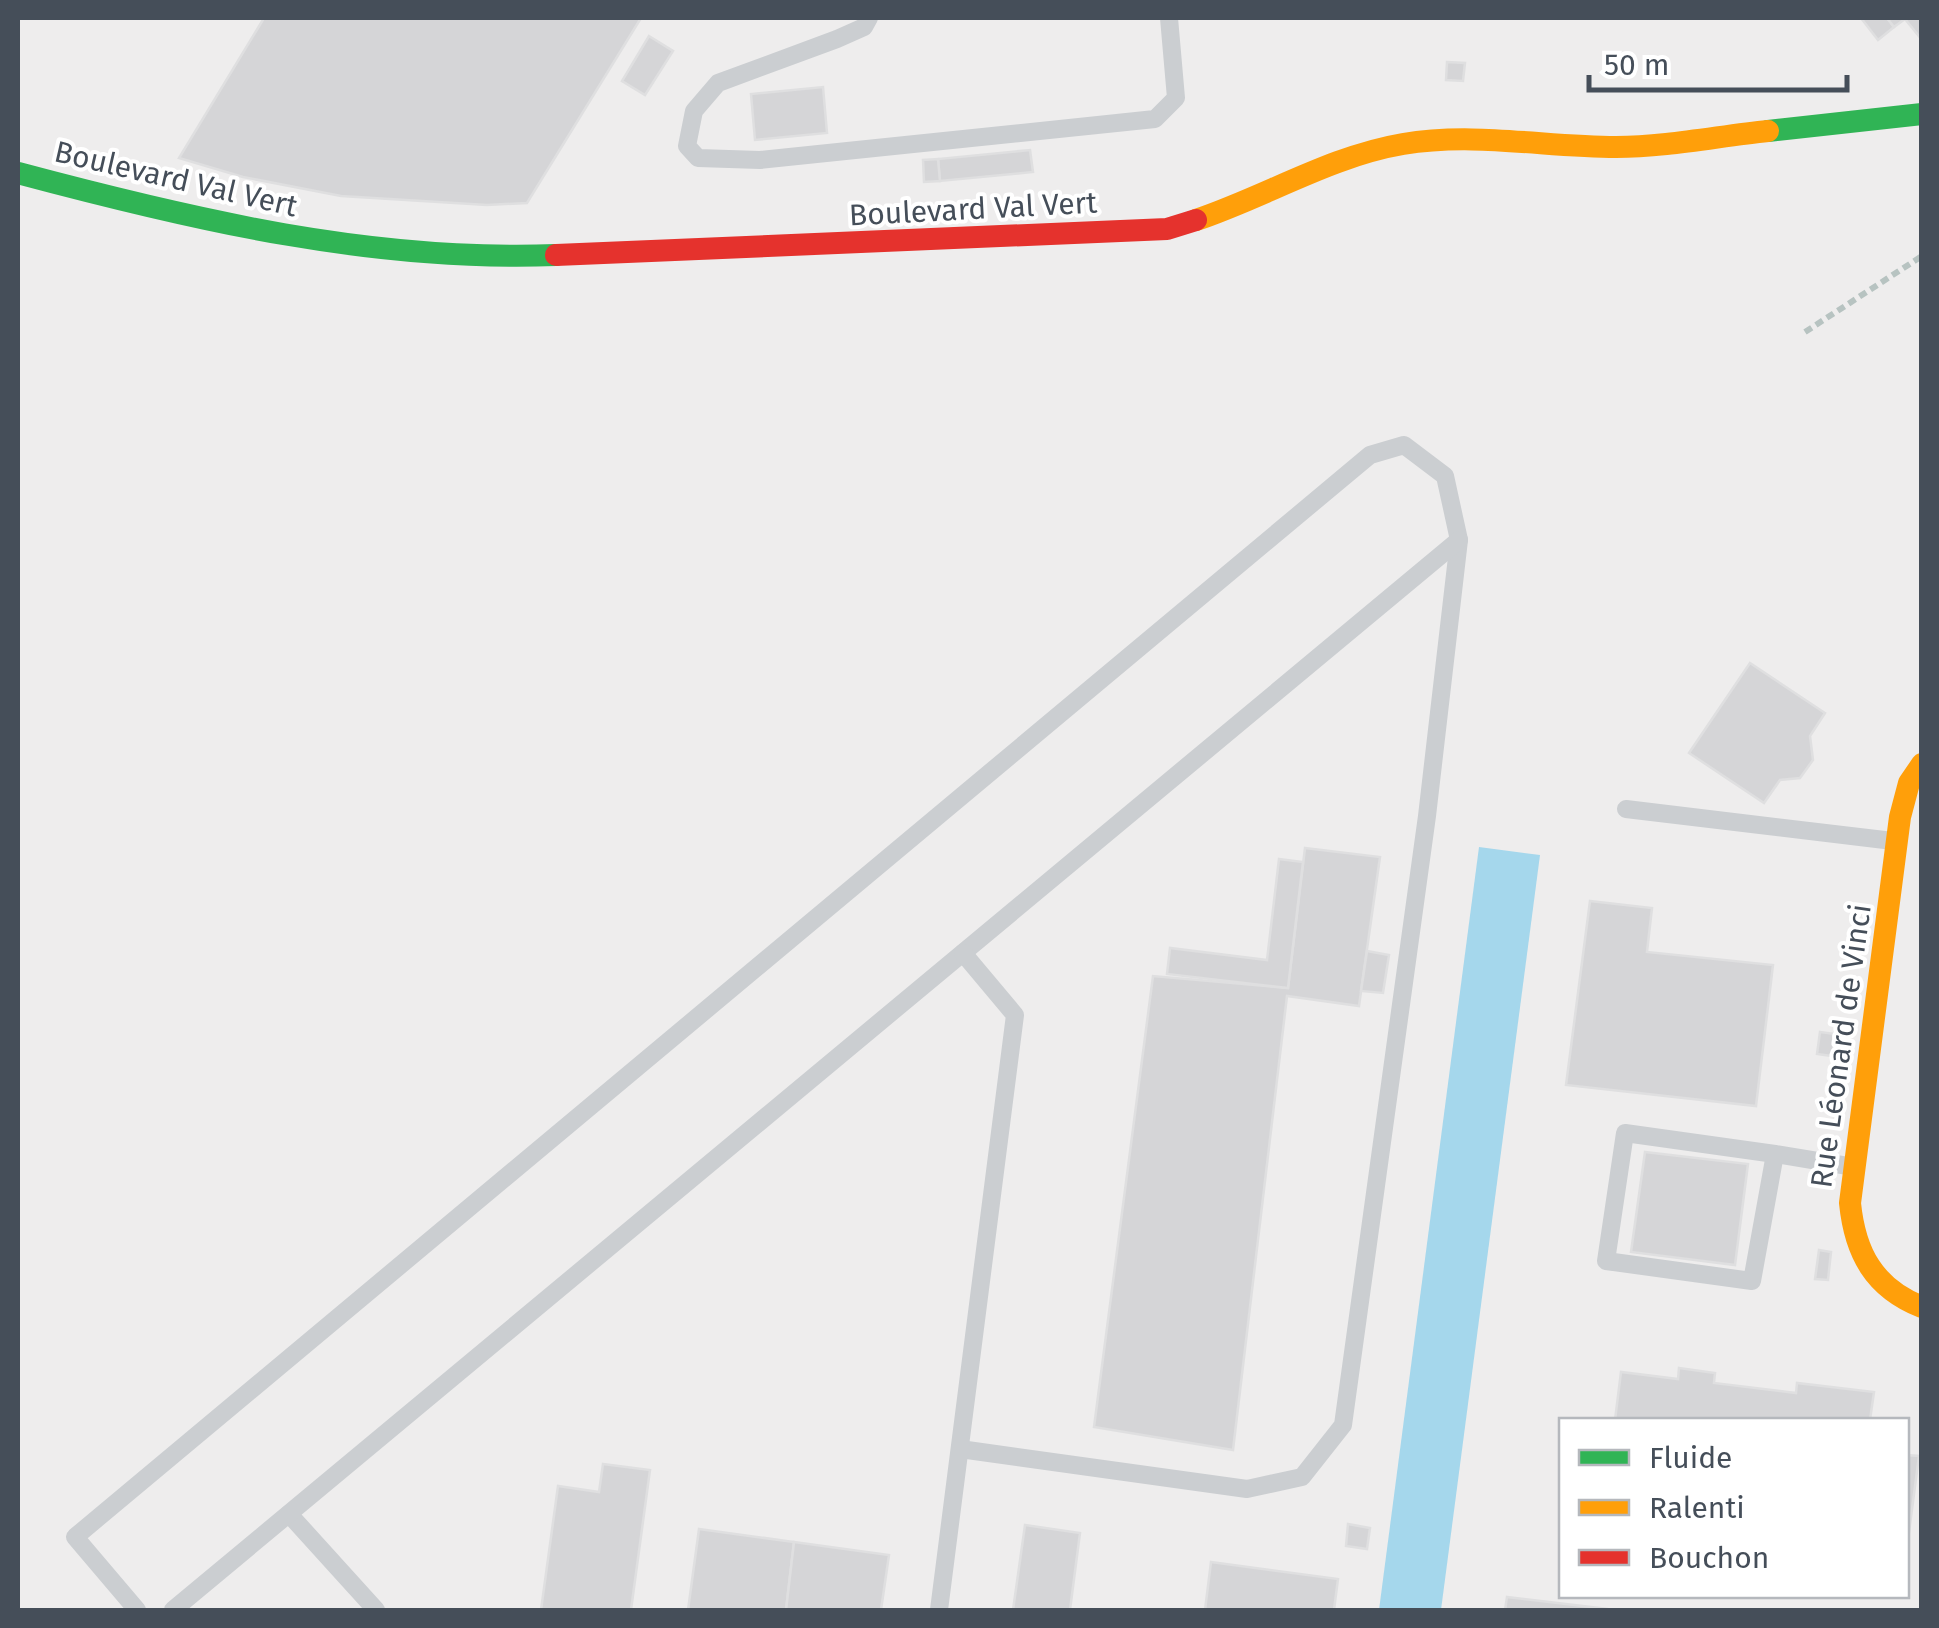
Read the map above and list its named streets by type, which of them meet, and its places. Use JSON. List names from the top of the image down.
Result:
{
  "streets": {
    "street": ["Boulevard Val Vert", "Rue Léonard de Vinci"]
  },
  "legend": ["Fluide", "Ralenti", "Bouchon"],
  "scale_bar": "50 m"
}
